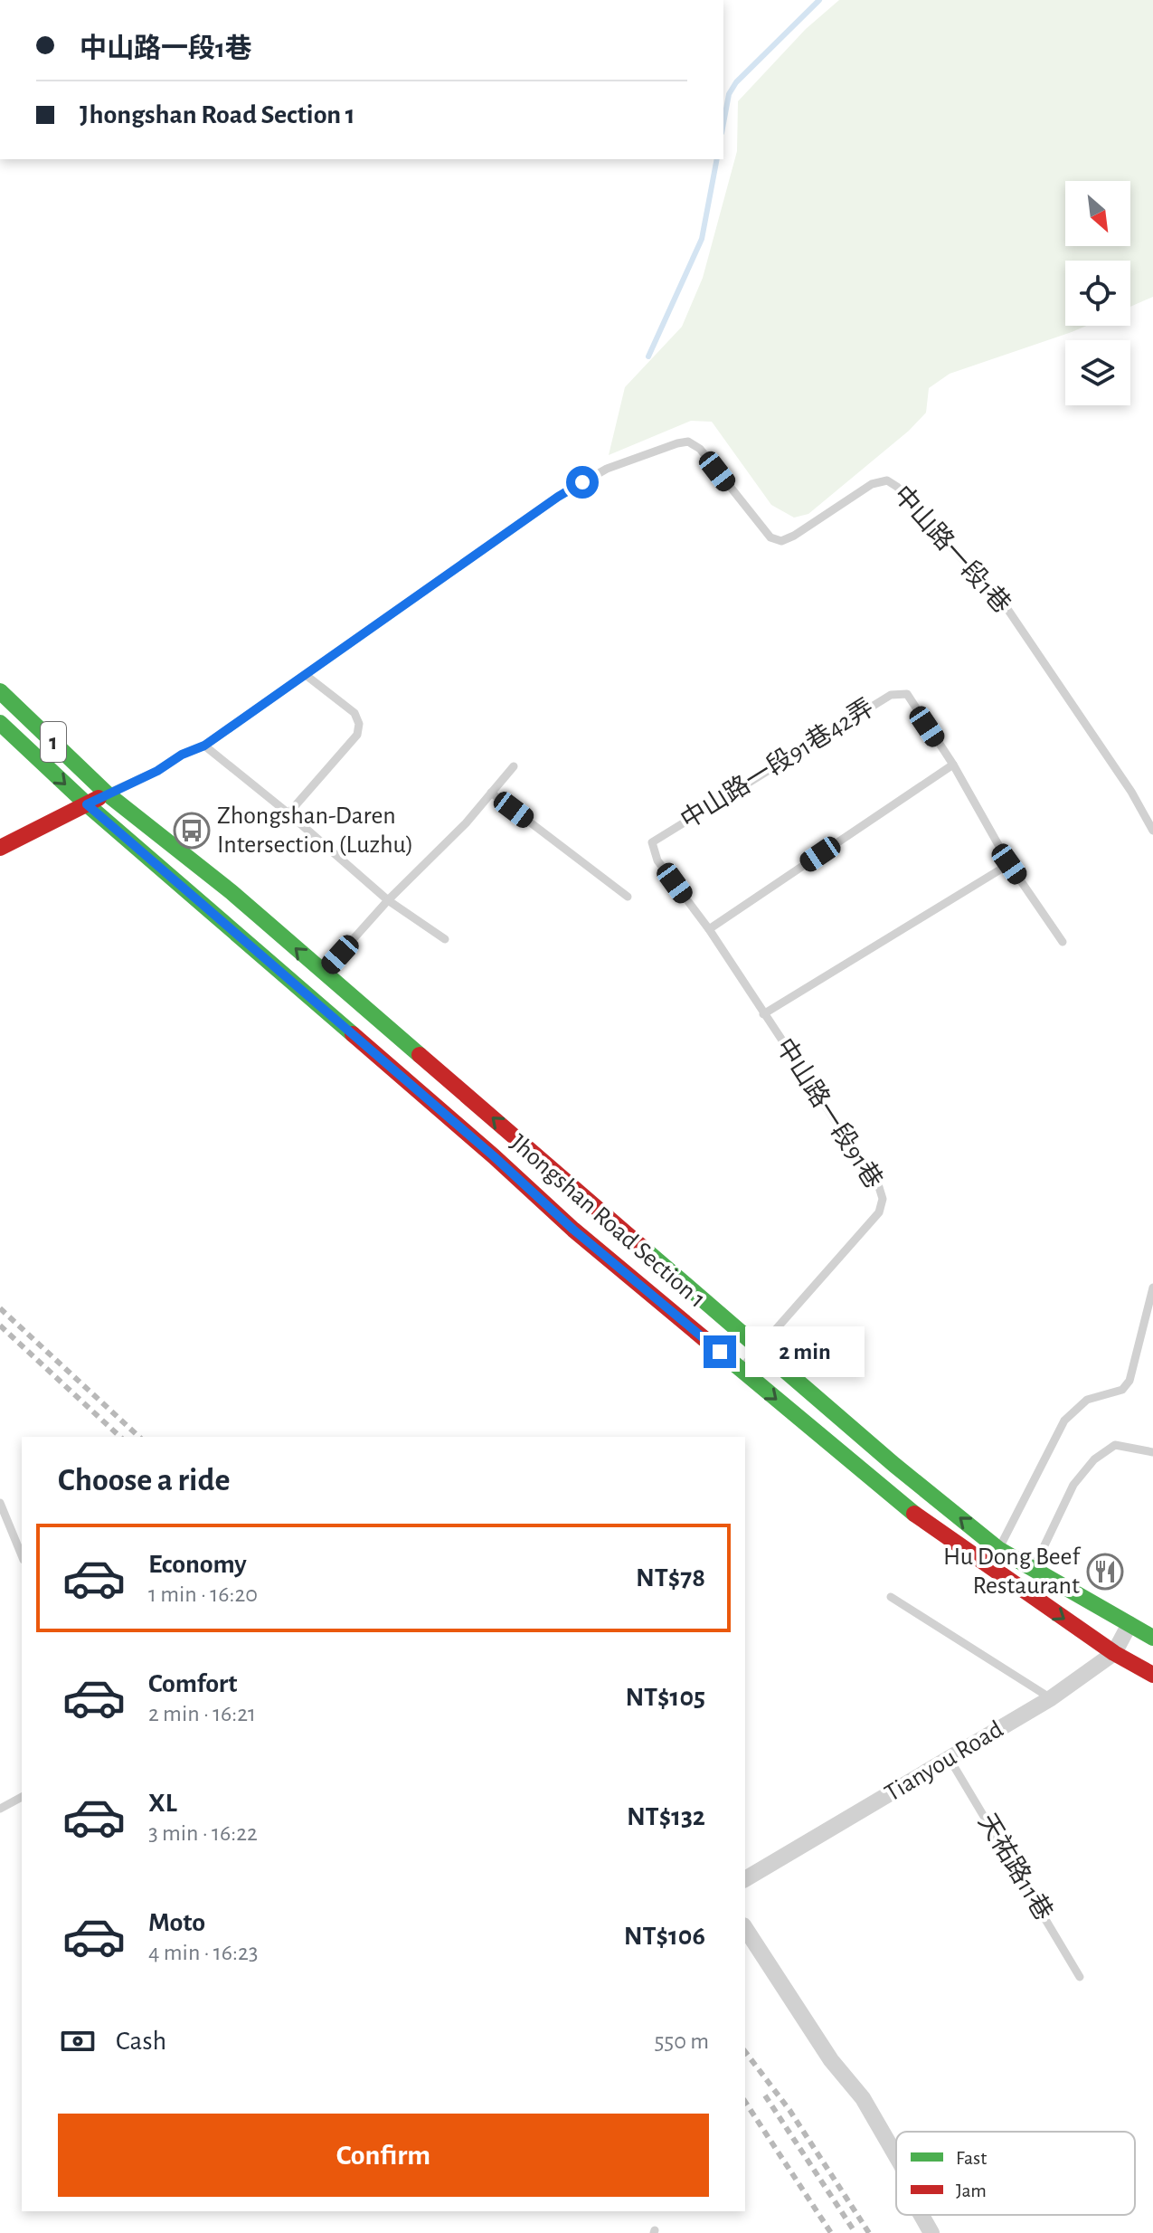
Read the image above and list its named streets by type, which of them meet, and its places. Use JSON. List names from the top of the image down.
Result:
{
  "streets": {
    "main road": ["1", "Jhongshan Road Section 1"],
    "street": ["Tianyou Road"],
    "lane": [
      "中山路一段1巷",
      "中山路一段91巷42弄",
      "中山路一段91巷",
      "天祐路11巷"
    ]
  },
  "crossings": [
    ["中山路一段1巷", "1"],
    ["中山路一段1巷", "Jhongshan Road Section 1"],
    ["1", "Jhongshan Road Section 1"],
    ["中山路一段91巷42弄", "中山路一段91巷"],
    ["中山路一段91巷", "Jhongshan Road Section 1"],
    ["Jhongshan Road Section 1", "Tianyou Road"],
    ["Tianyou Road", "天祐路11巷"]
  ],
  "places": {
    "bus stop": ["Zhongshan-Daren Intersection (Luzhu)"],
    "restaurant": ["Hu Dong Beef Restaurant"]
  },
  "legend": ["Fast", "Jam"],
  "north": "bottom right",
  "page": {
    "banner": ["中山路一段1巷", "Jhongshan Road Section 1"],
    "bubble": "2 min",
    "heading": "Choose a ride",
    "list": [
      {
        "name": "Economy",
        "note": "1 min · 16:20",
        "value": "NT$78"
      },
      {
        "name": "Comfort",
        "note": "2 min · 16:21",
        "value": "NT$105"
      },
      {
        "name": "XL",
        "note": "3 min · 16:22",
        "value": "NT$132"
      },
      {
        "name": "Moto",
        "note": "4 min · 16:23",
        "value": "NT$106"
      }
    ],
    "pay": ["Cash", "550 m"],
    "buttons": "Confirm"
  }
}
